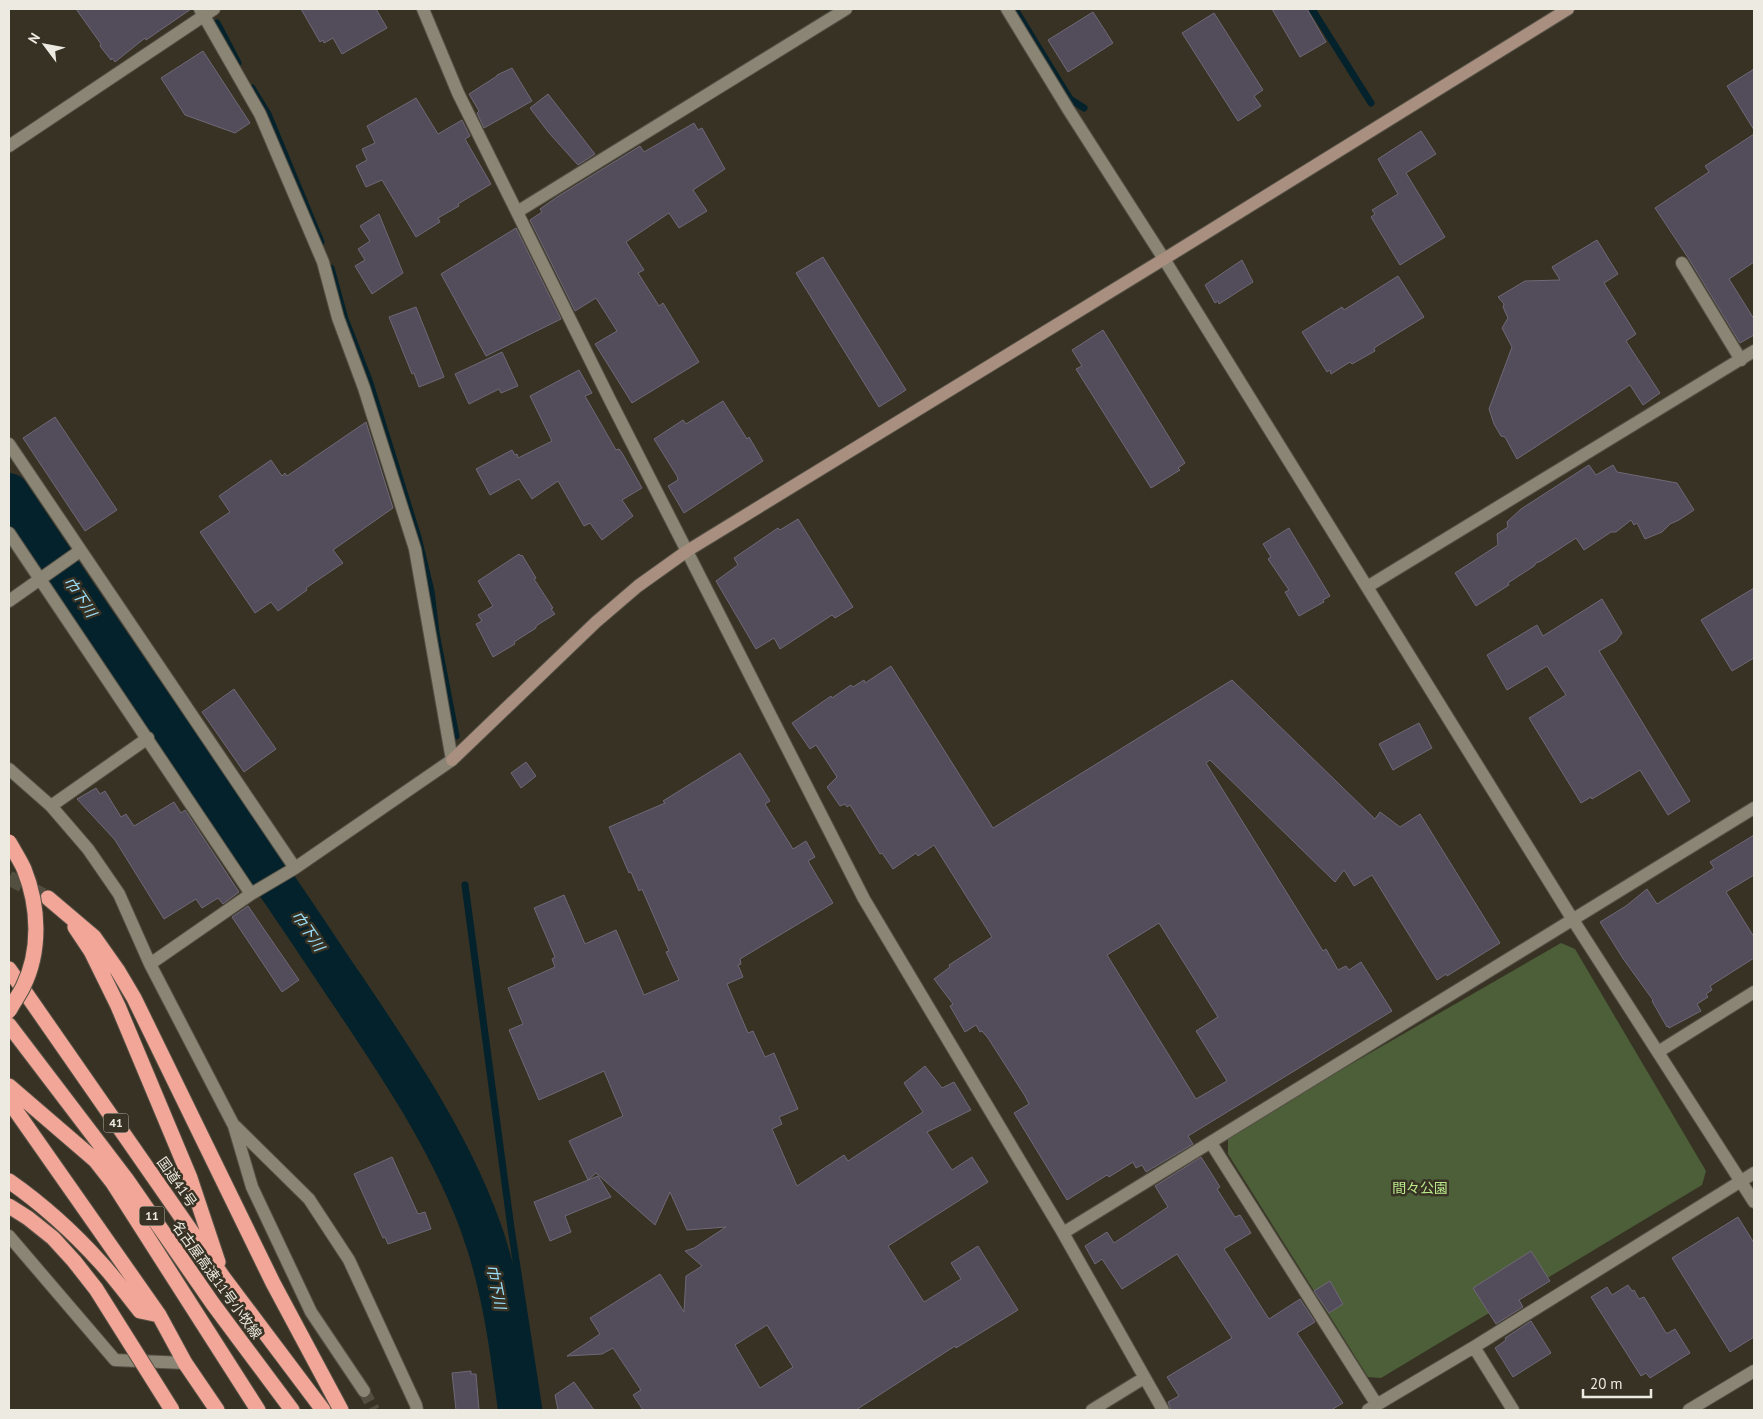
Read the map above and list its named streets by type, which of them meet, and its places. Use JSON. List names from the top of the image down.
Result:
{
  "streets": {
    "highway": [
      "41",
      "国道41号",
      "11",
      "名古屋高速11号小牧線"
    ]
  },
  "water": ["巾下川"],
  "parks": ["間々公園"],
  "scale_bar": "20 m",
  "north": "top left"
}
